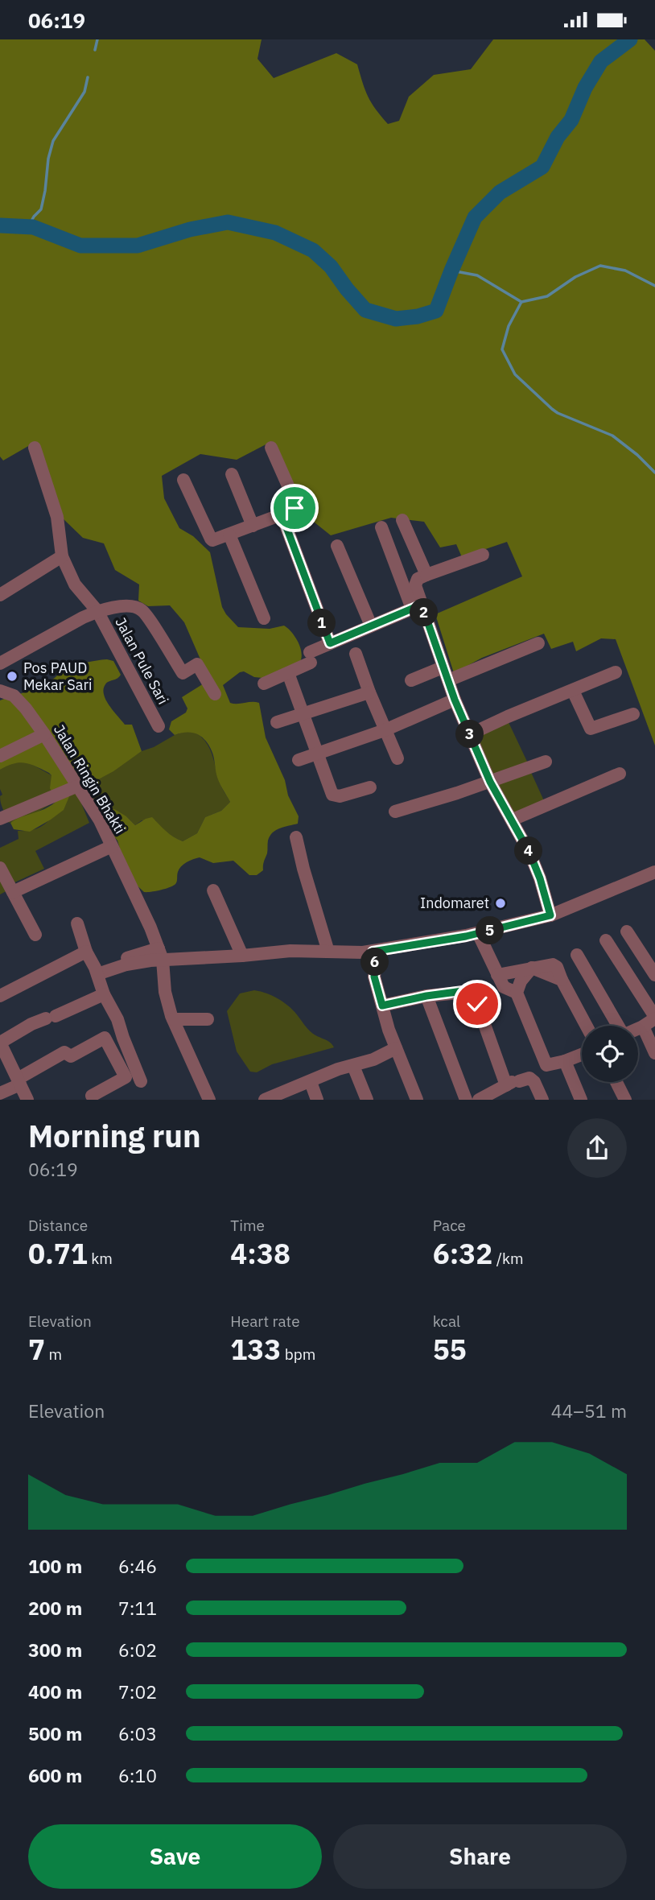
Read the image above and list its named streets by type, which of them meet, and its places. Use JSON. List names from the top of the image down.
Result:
{
  "streets": {
    "street": ["Jalan Pule Sari", "Jalan Ringin Bhakti"]
  },
  "places": ["Pos PAUD Mekar Sari", "Indomaret"],
  "page": {
    "status": "06:19",
    "pins": [
      "2",
      "1",
      "3",
      "4",
      "5",
      "6"
    ],
    "heading": ["Morning run", "06:19"],
    "stats": [
      ["Distance", "0.71 km"],
      ["Time", "4:38"],
      ["Pace", "6:32 /km"],
      ["Elevation", "7 m"],
      ["Heart rate", "133 bpm"],
      ["kcal", "55"]
    ],
    "chart": ["Elevation", "44–51 m"],
    "list": [
      {
        "name": "100 m",
        "note": "6:46"
      },
      {
        "name": "200 m",
        "note": "7:11"
      },
      {
        "name": "300 m",
        "note": "6:02"
      },
      {
        "name": "400 m",
        "note": "7:02"
      },
      {
        "name": "500 m",
        "note": "6:03"
      },
      {
        "name": "600 m",
        "note": "6:10"
      }
    ],
    "buttons": ["Save", "Share"]
  }
}
